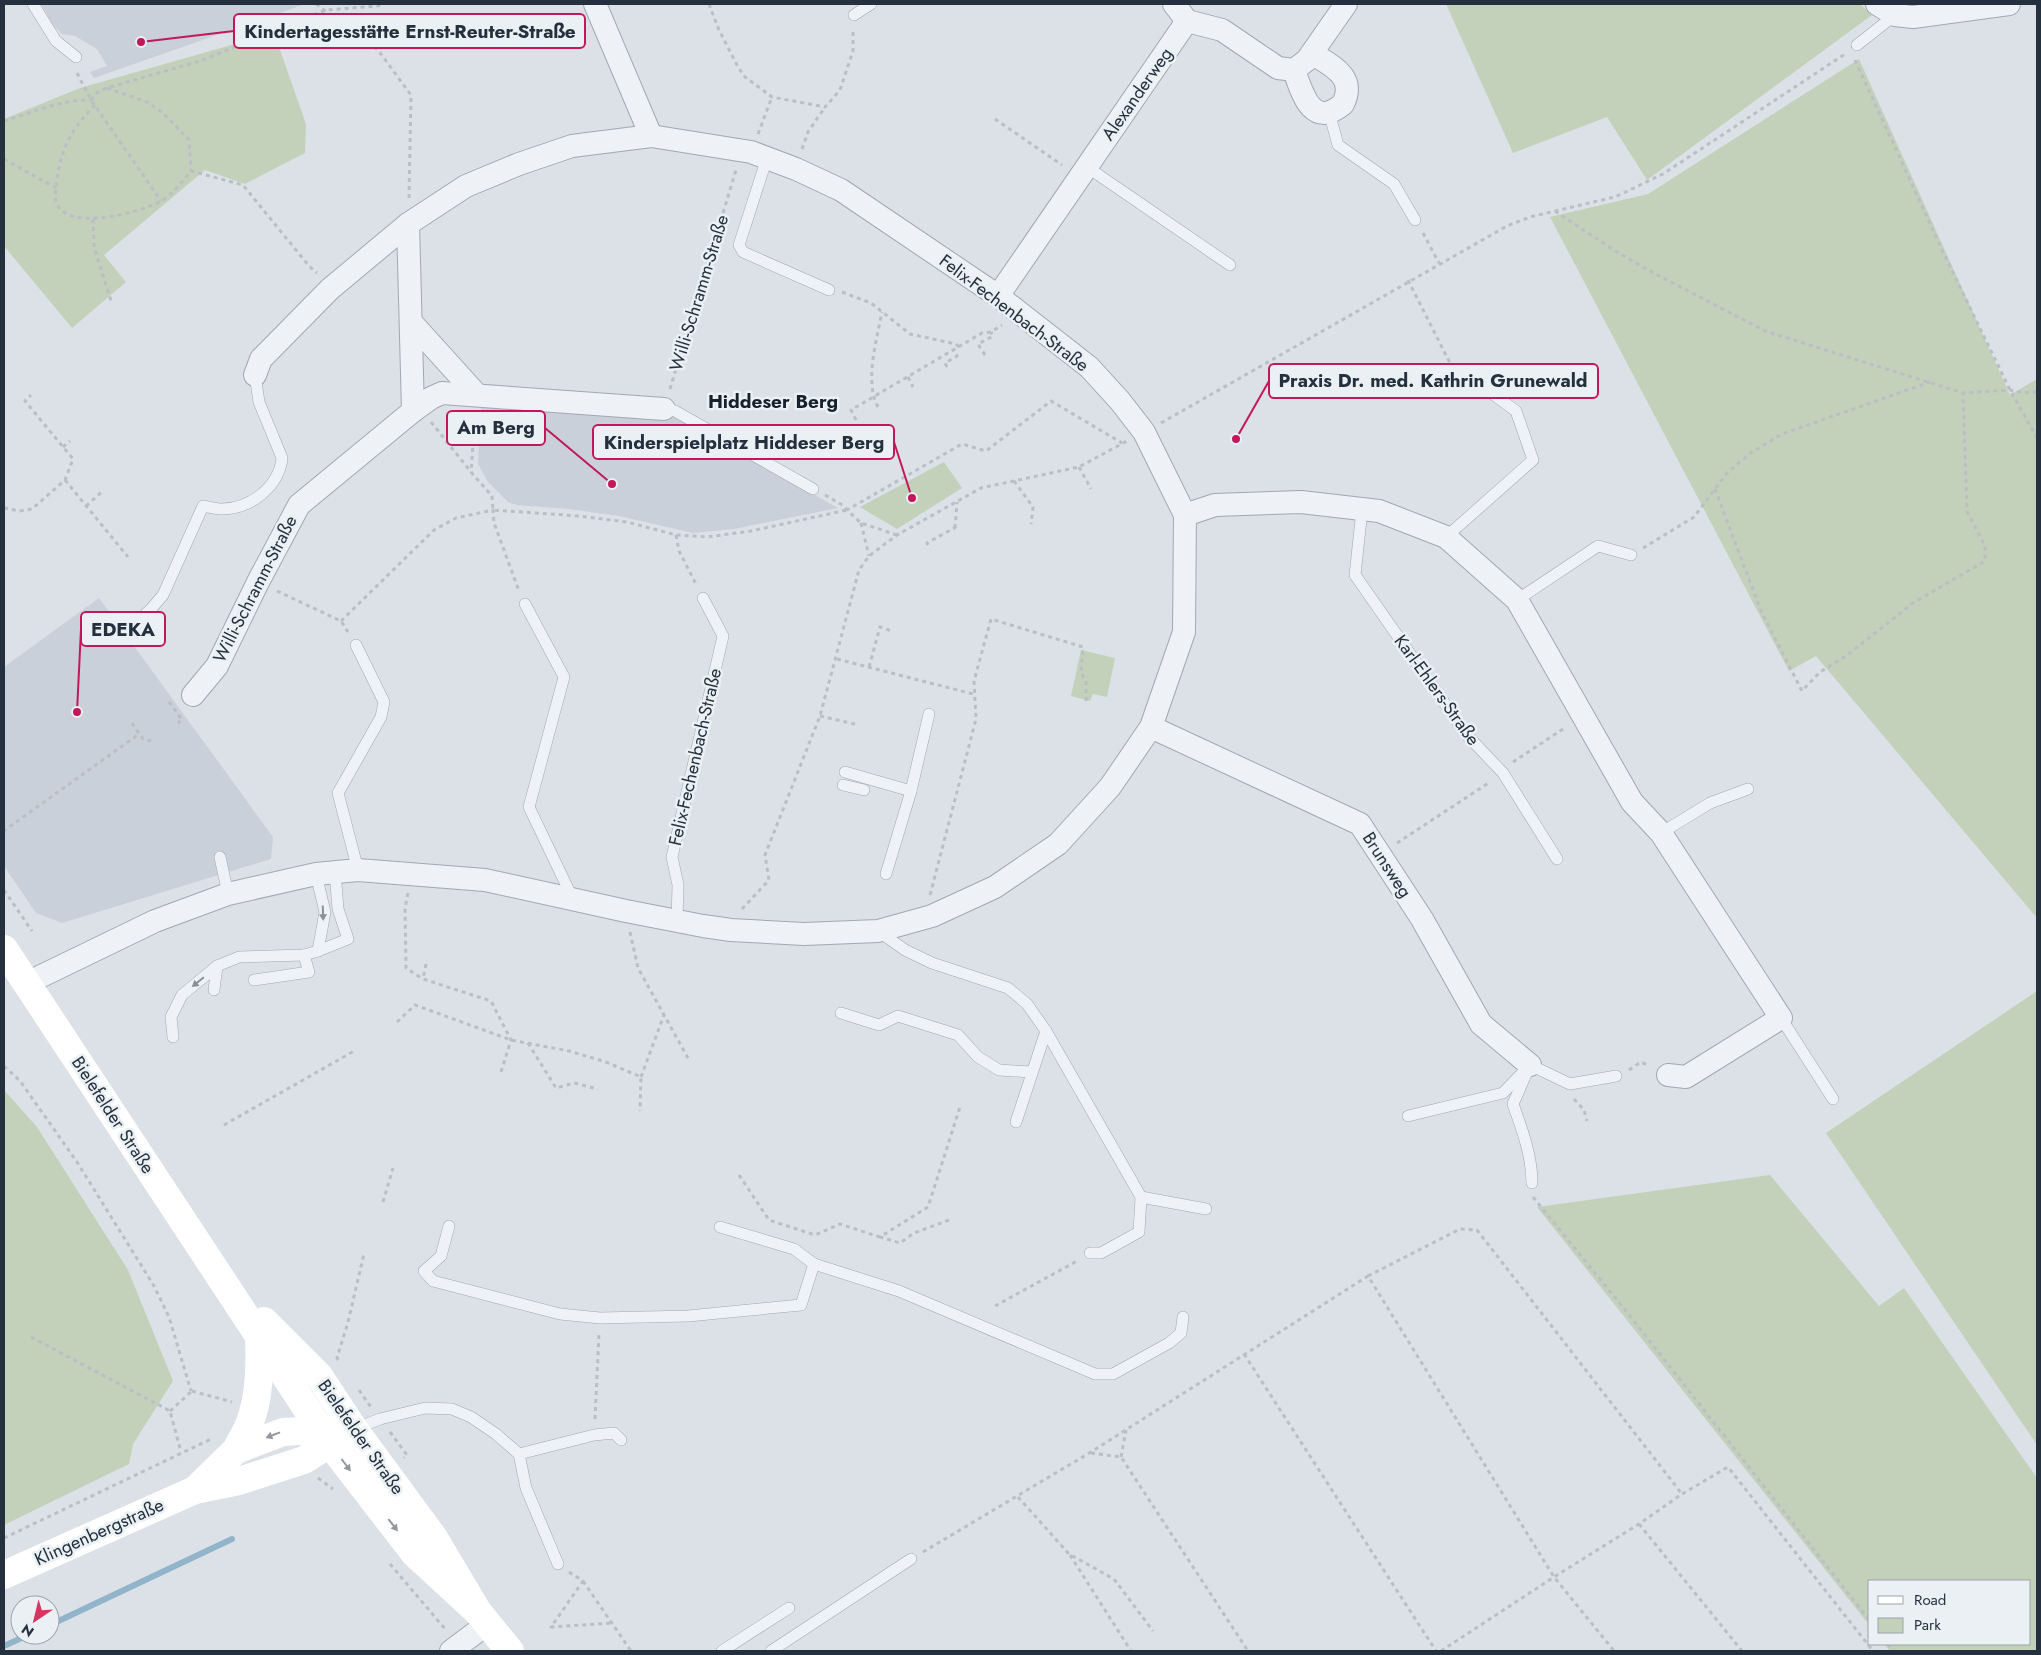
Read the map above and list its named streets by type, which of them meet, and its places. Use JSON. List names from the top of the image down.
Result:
{
  "streets": {
    "main road": ["Bielefelder Straße", "Klingenbergstraße"],
    "street": [
      "Alexanderweg",
      "Willi-Schramm-Straße",
      "Felix-Fechenbach-Straße",
      "Brunsweg"
    ],
    "lane": ["Karl-Ehlers-Straße"]
  },
  "crossings": [
    ["Alexanderweg", "Felix-Fechenbach-Straße"],
    ["Felix-Fechenbach-Straße", "Brunsweg"],
    ["Felix-Fechenbach-Straße", "Bielefelder Straße"],
    ["Bielefelder Straße", "Klingenbergstraße"]
  ],
  "districts": ["Hiddeser Berg"],
  "places": [
    "Kindertagesstätte Ernst-Reuter-Straße",
    "Praxis Dr. med. Kathrin Grunewald",
    "Am Berg",
    "Kinderspielplatz Hiddeser Berg",
    "EDEKA"
  ],
  "legend": ["Road", "Park"],
  "north": "bottom left"
}
